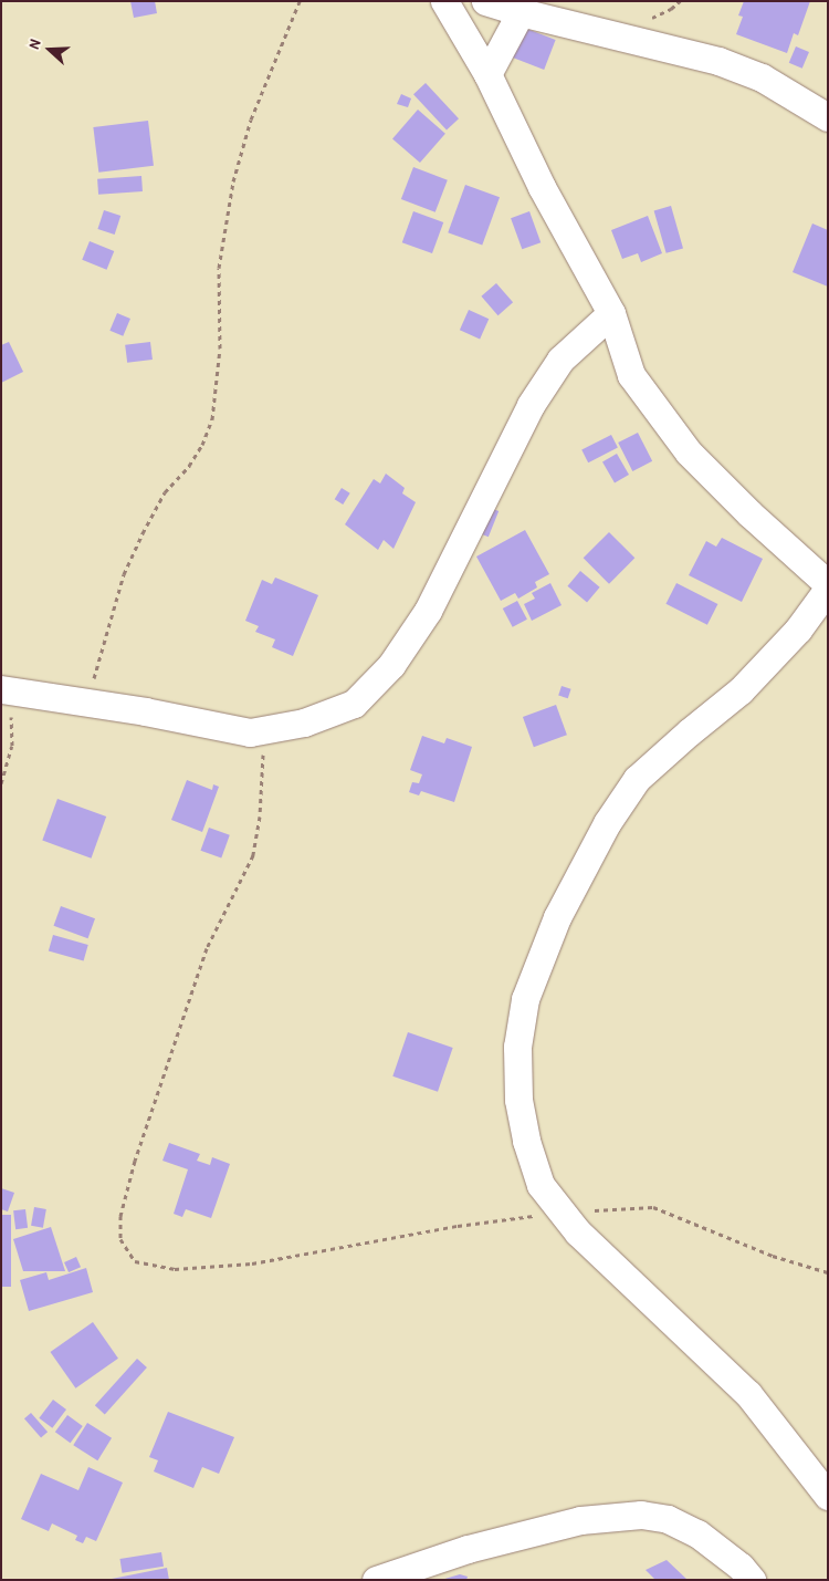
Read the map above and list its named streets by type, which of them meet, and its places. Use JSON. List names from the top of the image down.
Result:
{
  "north": "left"
}
